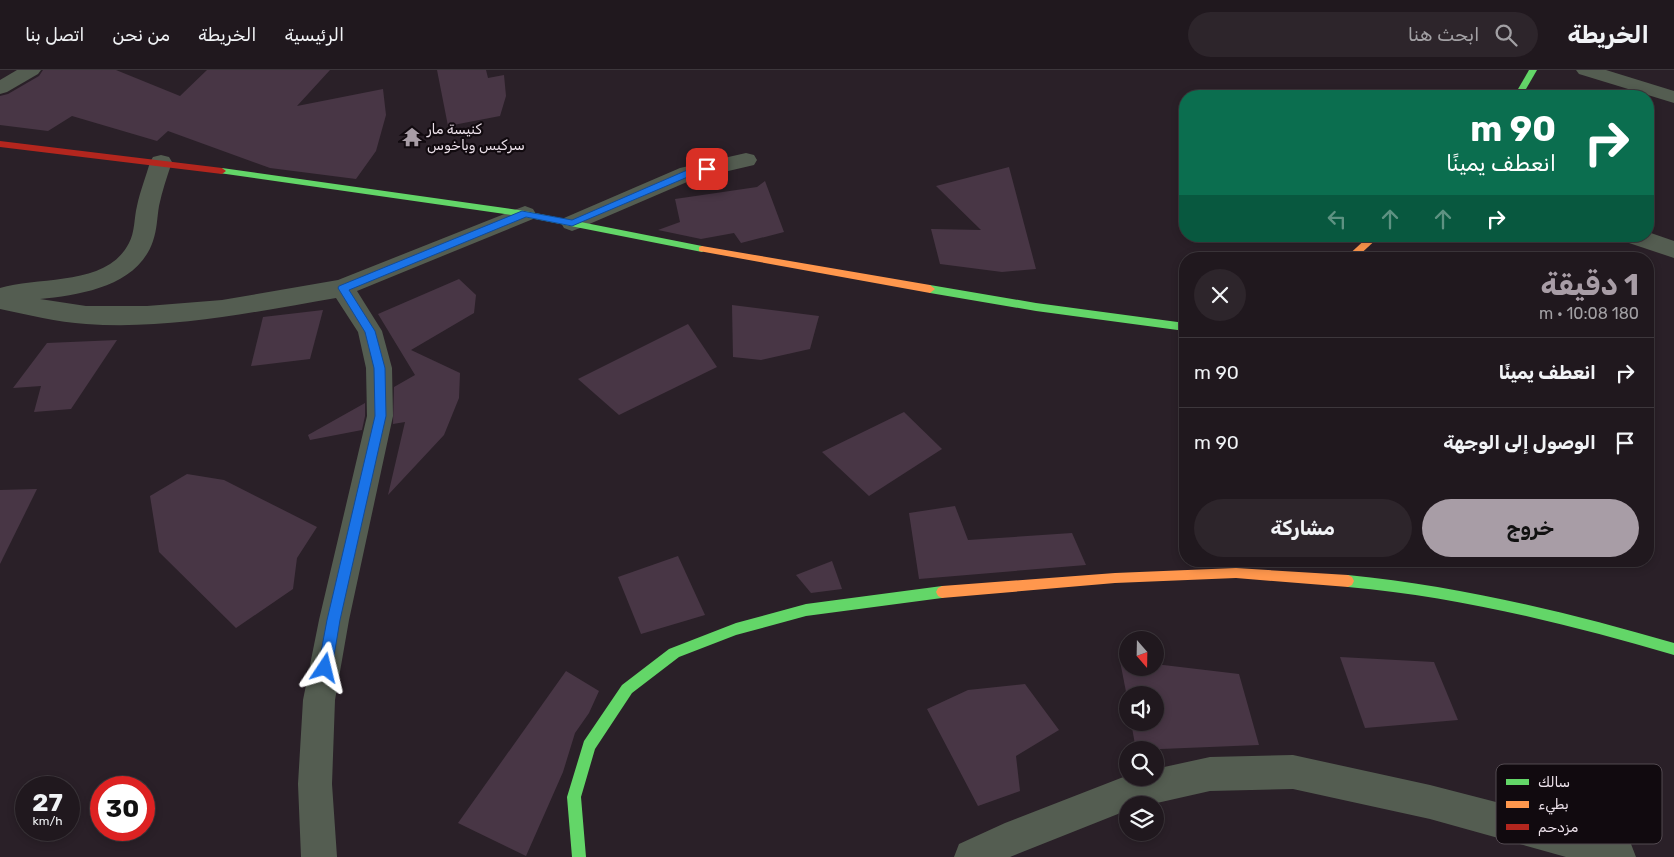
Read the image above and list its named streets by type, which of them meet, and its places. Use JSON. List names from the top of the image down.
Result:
{
  "places": {
    "temple": ["كنيسة مار سركيس وباخوس"]
  },
  "legend": ["سالك", "بطيء", "مزدحم"],
  "north": "bottom",
  "page": {
    "header": "الخريطة",
    "search": "ابحث هنا",
    "nav": [
      "الرئيسية",
      "الخريطة",
      "من نحن",
      "اتصل بنا"
    ],
    "turn": ["90 m", "انعطف يمينًا"],
    "heading": ["1 دقيقة", "180 m · 10:08"],
    "list": [
      {
        "name": "انعطف يمينًا",
        "value": "90 m"
      },
      {
        "name": "الوصول إلى الوجهة",
        "value": "90 m"
      }
    ],
    "buttons": ["خروج", "مشاركة"],
    "speed": "27 km/h",
    "limit": "30"
  }
}
